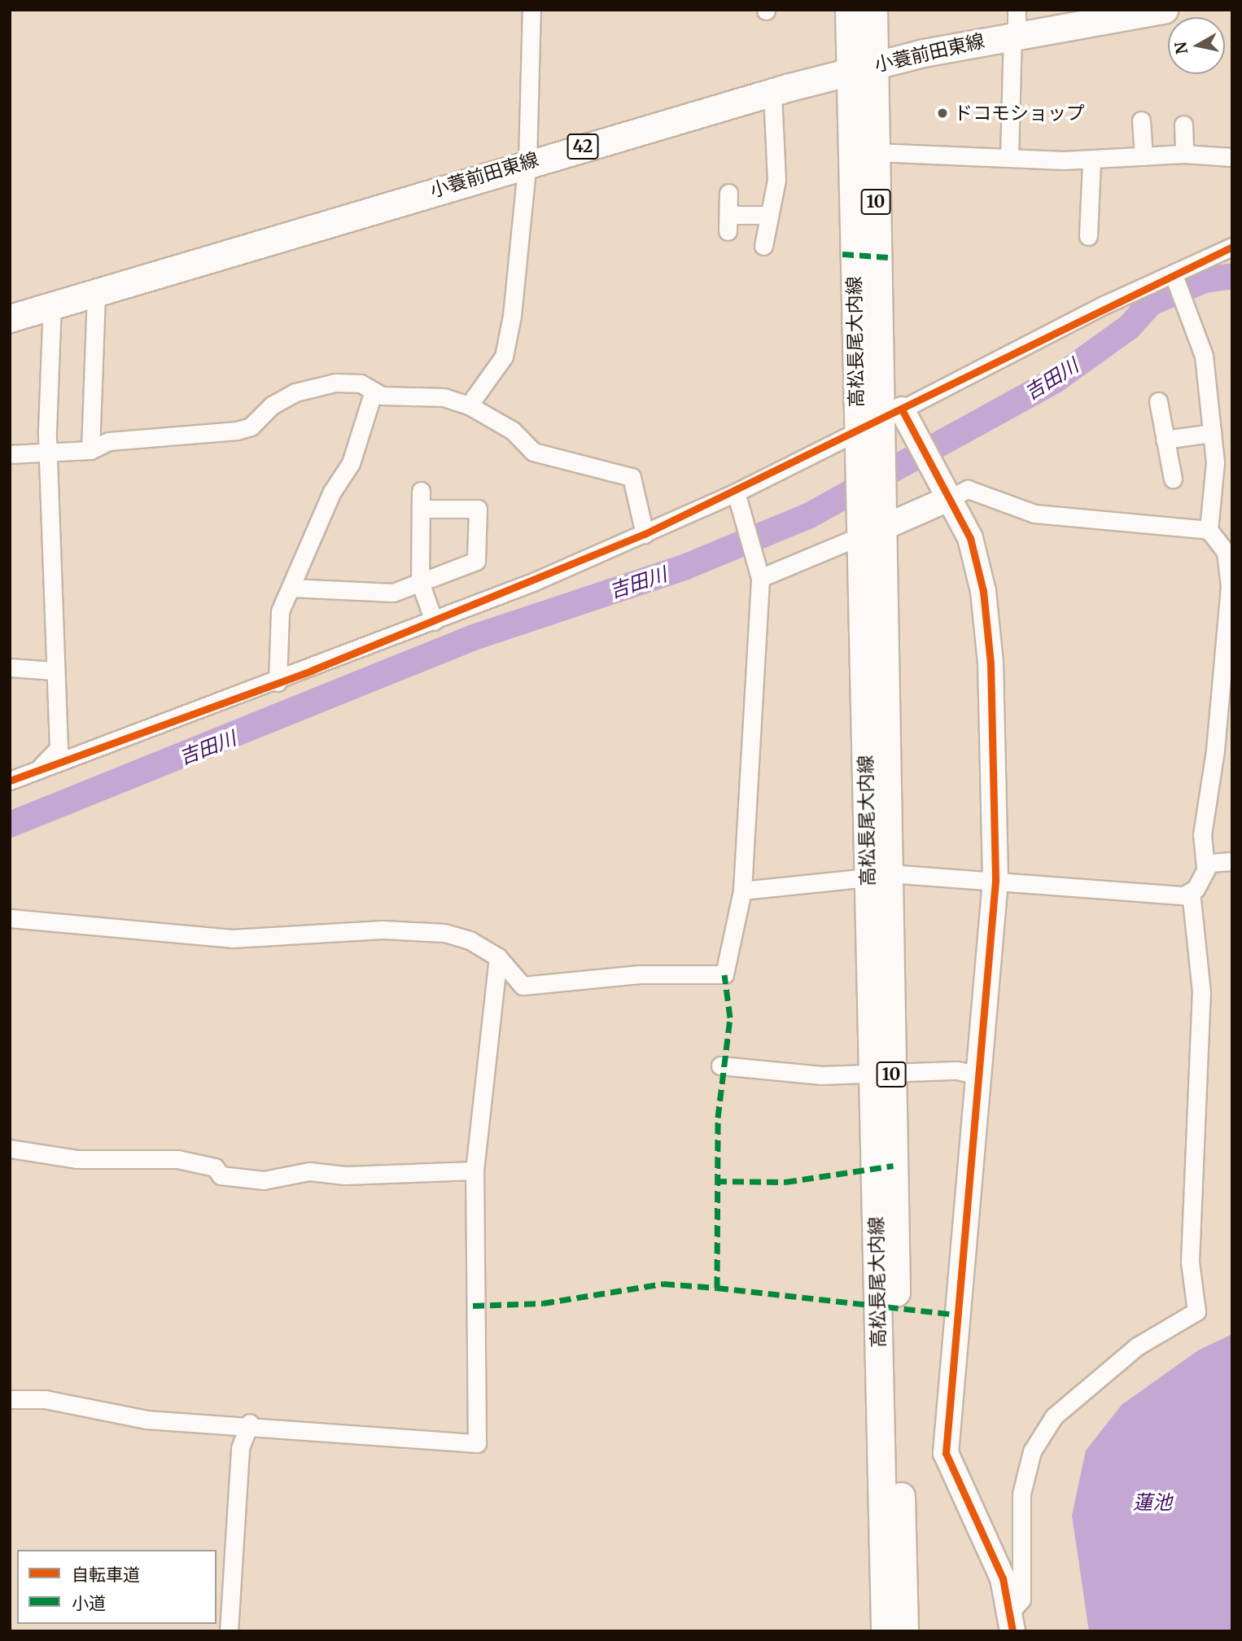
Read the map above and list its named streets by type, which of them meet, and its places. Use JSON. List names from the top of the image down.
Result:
{
  "streets": {
    "main road": [
      "小蓑前田東線",
      "42",
      "10",
      "高松長尾大内線"
    ]
  },
  "crossings": [
    ["小蓑前田東線", "高松長尾大内線"]
  ],
  "water": ["吉田川", "蓮池"],
  "places": ["ドコモショップ"],
  "legend": ["自転車道", "小道"],
  "north": "left"
}
